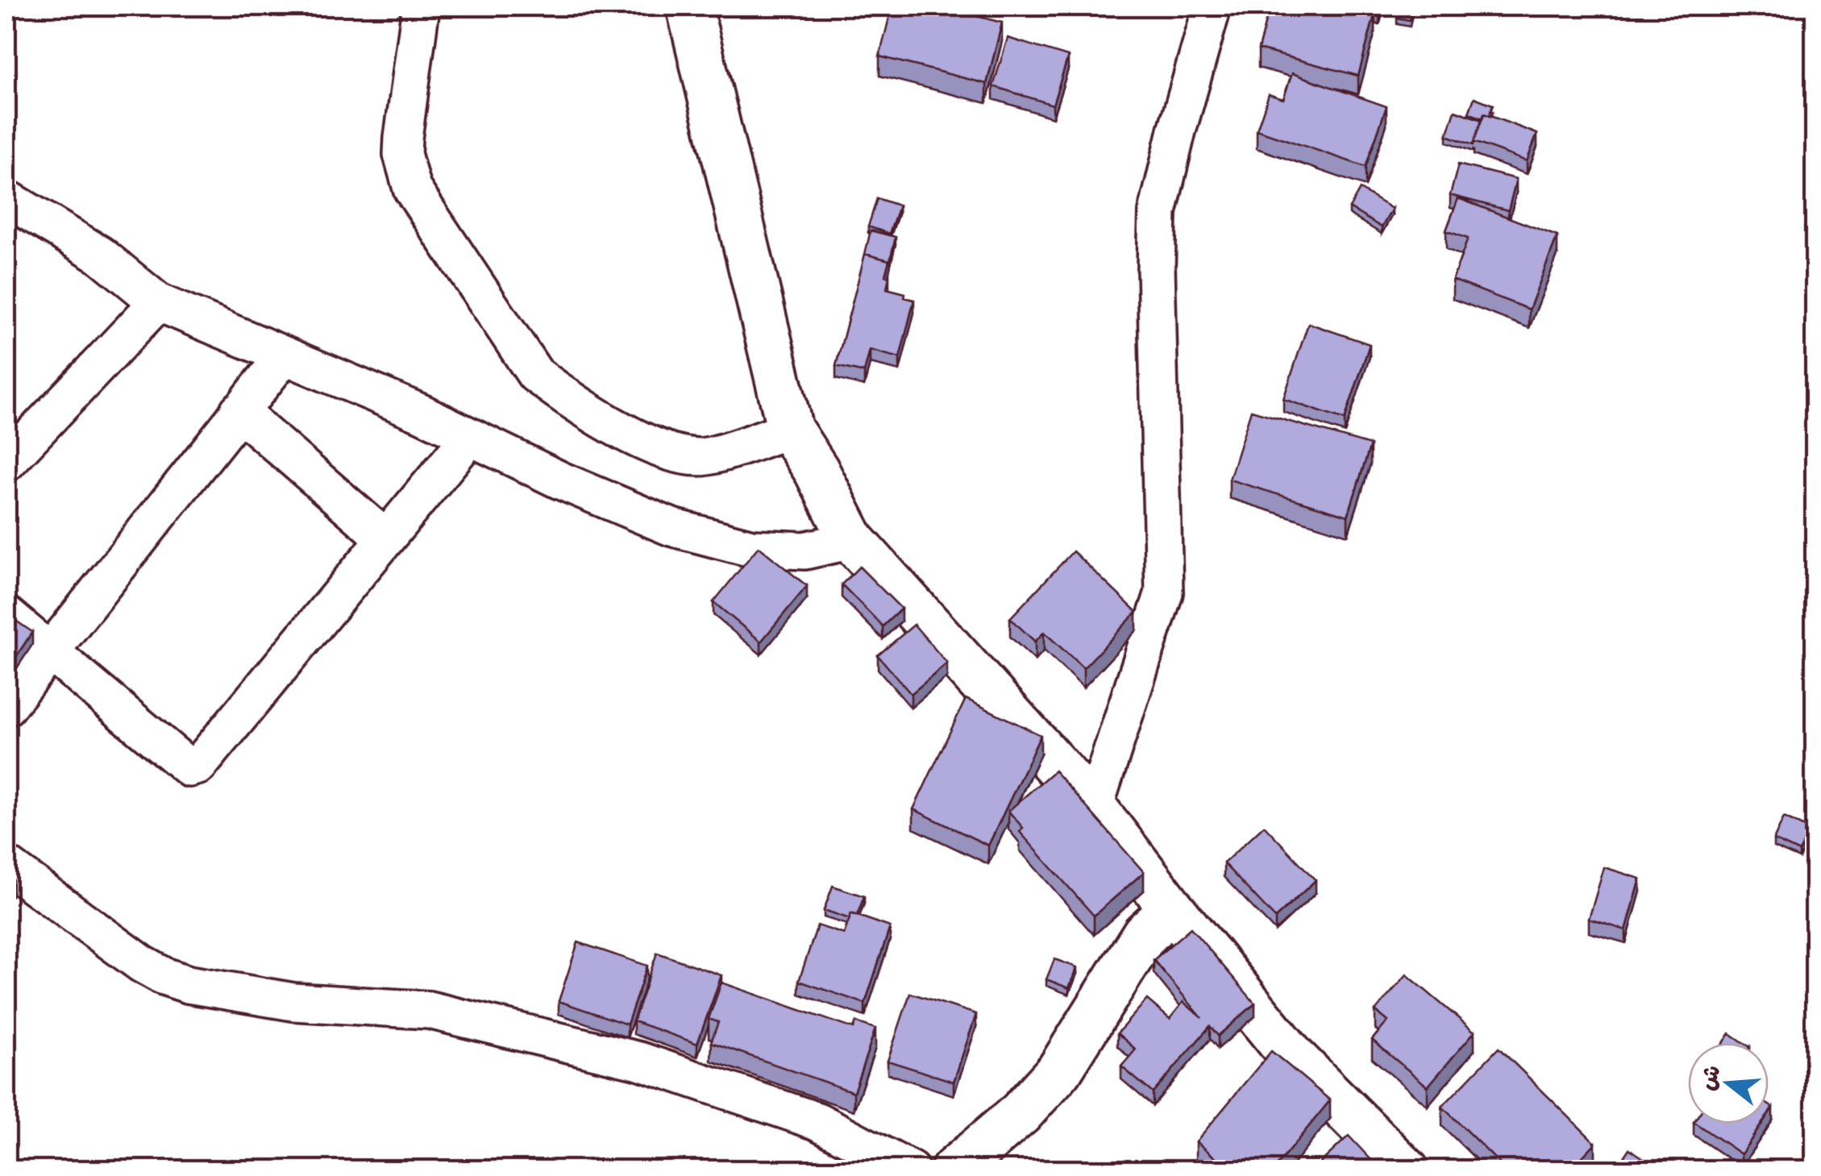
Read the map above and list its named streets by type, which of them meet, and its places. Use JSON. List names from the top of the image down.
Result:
{
  "north": "left"
}
